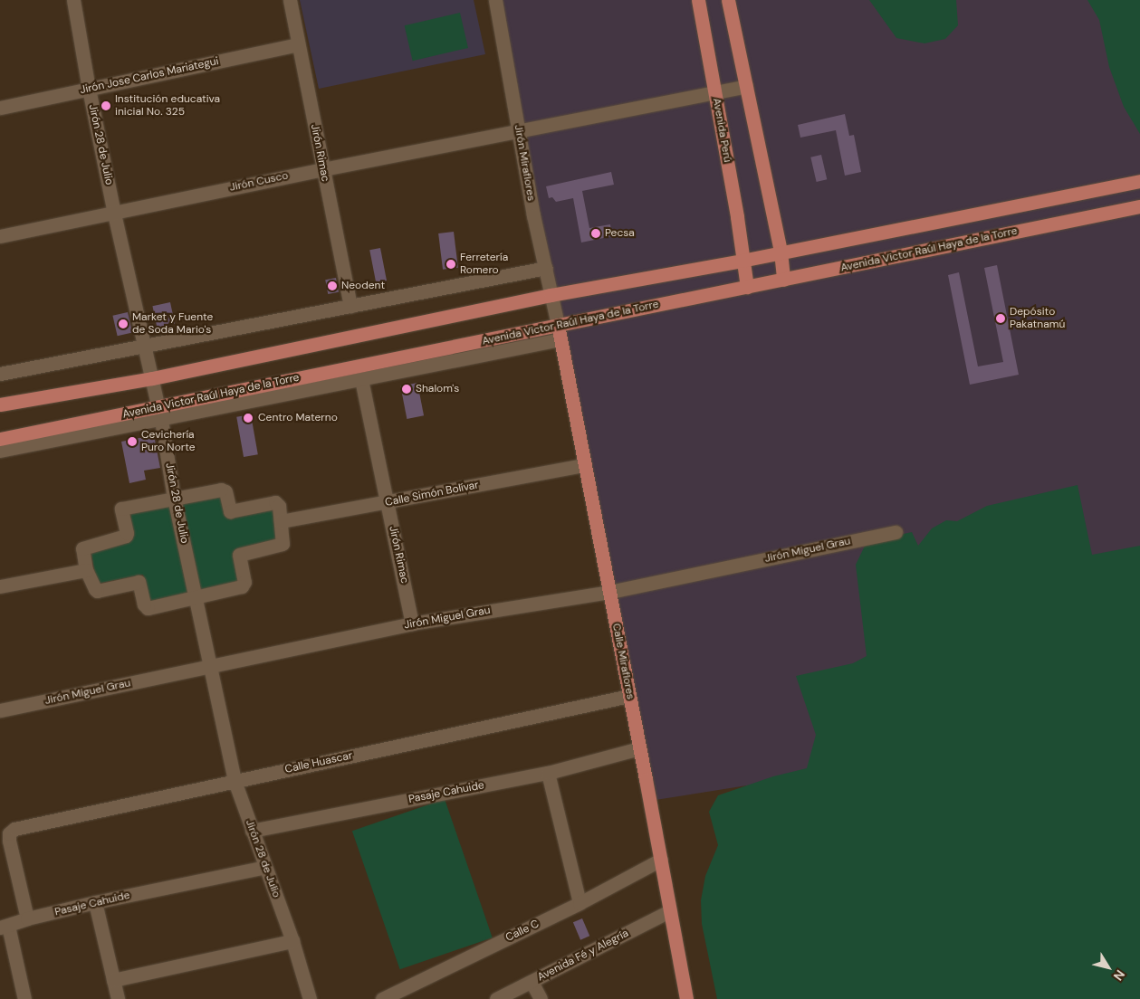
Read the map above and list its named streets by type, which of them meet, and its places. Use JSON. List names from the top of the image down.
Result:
{
  "streets": {
    "main road": ["Avenida Perú", "Avenida Victor Raúl Haya de la Torre", "Calle Miraflores"],
    "street": [
      "Jirón Jose Carlos Mariategui",
      "Jirón 28 de Julio",
      "Jirón Rimac",
      "Jirón Miraflores",
      "Jirón Cusco",
      "Calle Simón Bolívar",
      "Jirón Miguel Grau",
      "Calle Huascar",
      "Pasaje Cahuide",
      "Calle C",
      "Avenida Fé y Alegría"
    ]
  },
  "crossings": [
    ["Jirón Jose Carlos Mariategui", "Jirón 28 de Julio"],
    ["Jirón Jose Carlos Mariategui", "Jirón Rimac"],
    ["Avenida Perú", "Jirón Cusco"],
    ["Avenida Perú", "Avenida Victor Raúl Haya de la Torre"],
    ["Jirón 28 de Julio", "Jirón Cusco"],
    ["Jirón 28 de Julio", "Avenida Victor Raúl Haya de la Torre"],
    ["Jirón 28 de Julio", "Jirón Miguel Grau"],
    ["Jirón 28 de Julio", "Calle Huascar"],
    ["Jirón 28 de Julio", "Pasaje Cahuide"],
    ["Jirón Rimac", "Jirón Cusco"],
    ["Jirón Rimac", "Calle Simón Bolívar"],
    ["Jirón Rimac", "Jirón Miguel Grau"],
    ["Jirón Miraflores", "Jirón Cusco"],
    ["Jirón Miraflores", "Avenida Victor Raúl Haya de la Torre"],
    ["Jirón Miraflores", "Calle Miraflores"],
    ["Avenida Victor Raúl Haya de la Torre", "Calle Miraflores"],
    ["Calle Simón Bolívar", "Calle Miraflores"],
    ["Jirón Miguel Grau", "Calle Miraflores"],
    ["Calle Miraflores", "Calle Huascar"],
    ["Calle Miraflores", "Pasaje Cahuide"],
    ["Calle Miraflores", "Calle C"],
    ["Calle Miraflores", "Avenida Fé y Alegría"],
    ["Calle Huascar", "Pasaje Cahuide"]
  ],
  "places": [
    "Institución educativa inicial No. 325",
    "Pecsa",
    "Ferretería Romero",
    "Neodent",
    "Depósito Pakatnamú",
    "Market y Fuente de Soda Mario's",
    "Shalom's",
    "Centro Materno",
    "Cevichería Puro Norte"
  ],
  "north": "bottom right"
}
